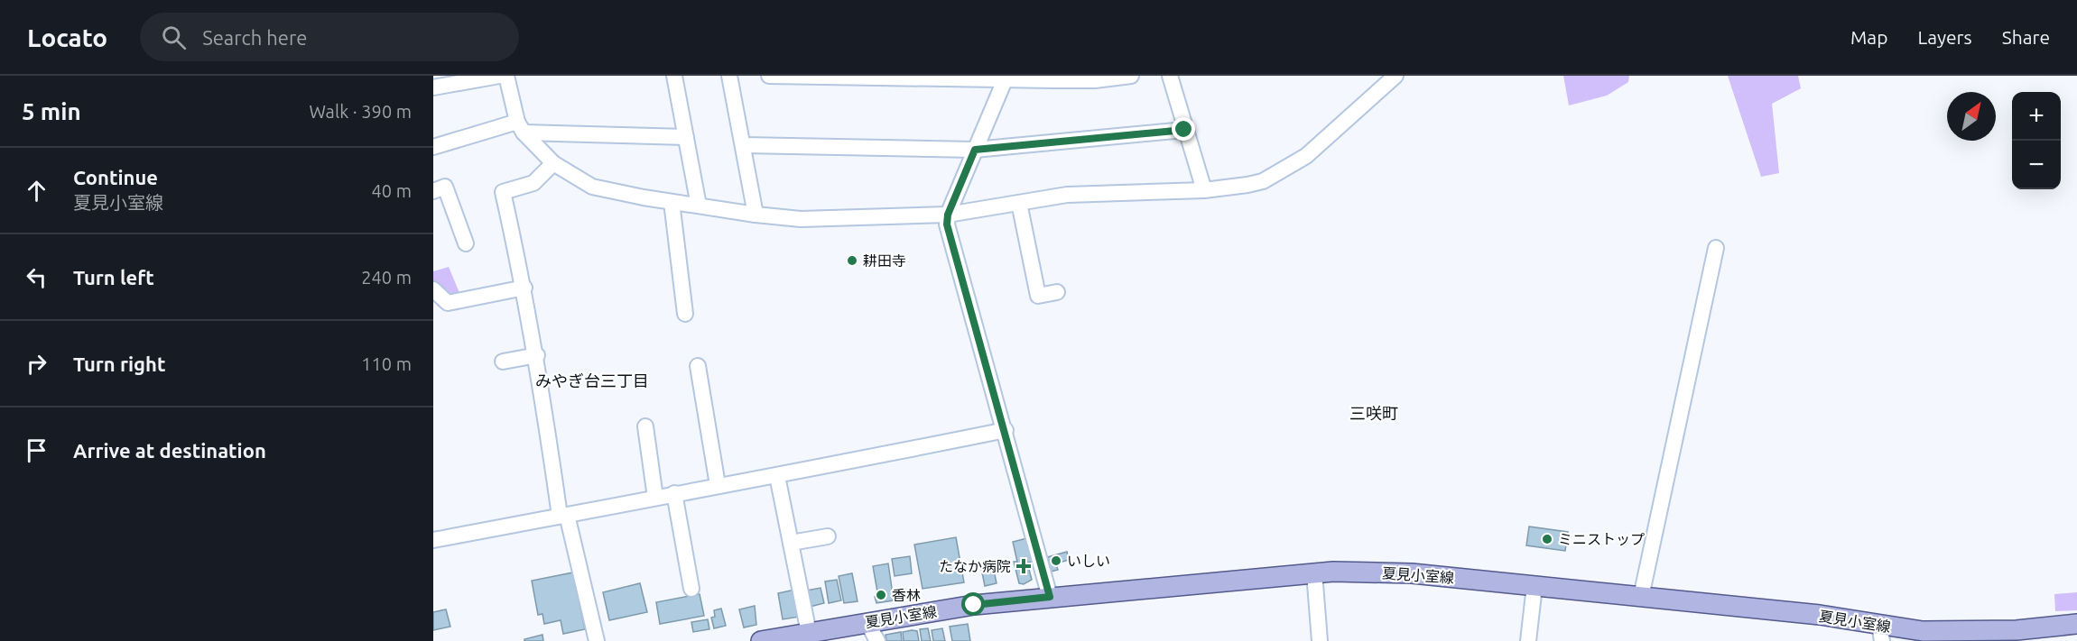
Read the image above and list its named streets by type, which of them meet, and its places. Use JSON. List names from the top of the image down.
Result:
{
  "streets": {
    "main road": ["夏見小室線"]
  },
  "districts": ["みやぎ台三丁目", "三咲町"],
  "places": {
    "other": [
      "耕田寺",
      "ミニストップ",
      "いしい",
      "香林"
    ],
    "health": ["たなか病院"]
  },
  "north": "top right",
  "page": {
    "header": "Locato",
    "search": "Search here",
    "nav": ["Map", "Layers", "Share"],
    "heading": ["5 min", "Walk · 390 m"],
    "map_buttons": ["+", "−"],
    "list": [
      ["Continue", "夏見小室線", "40 m"],
      ["Turn left", "240 m"],
      ["Turn right", "110 m"],
      "Arrive at destination"
    ]
  }
}
